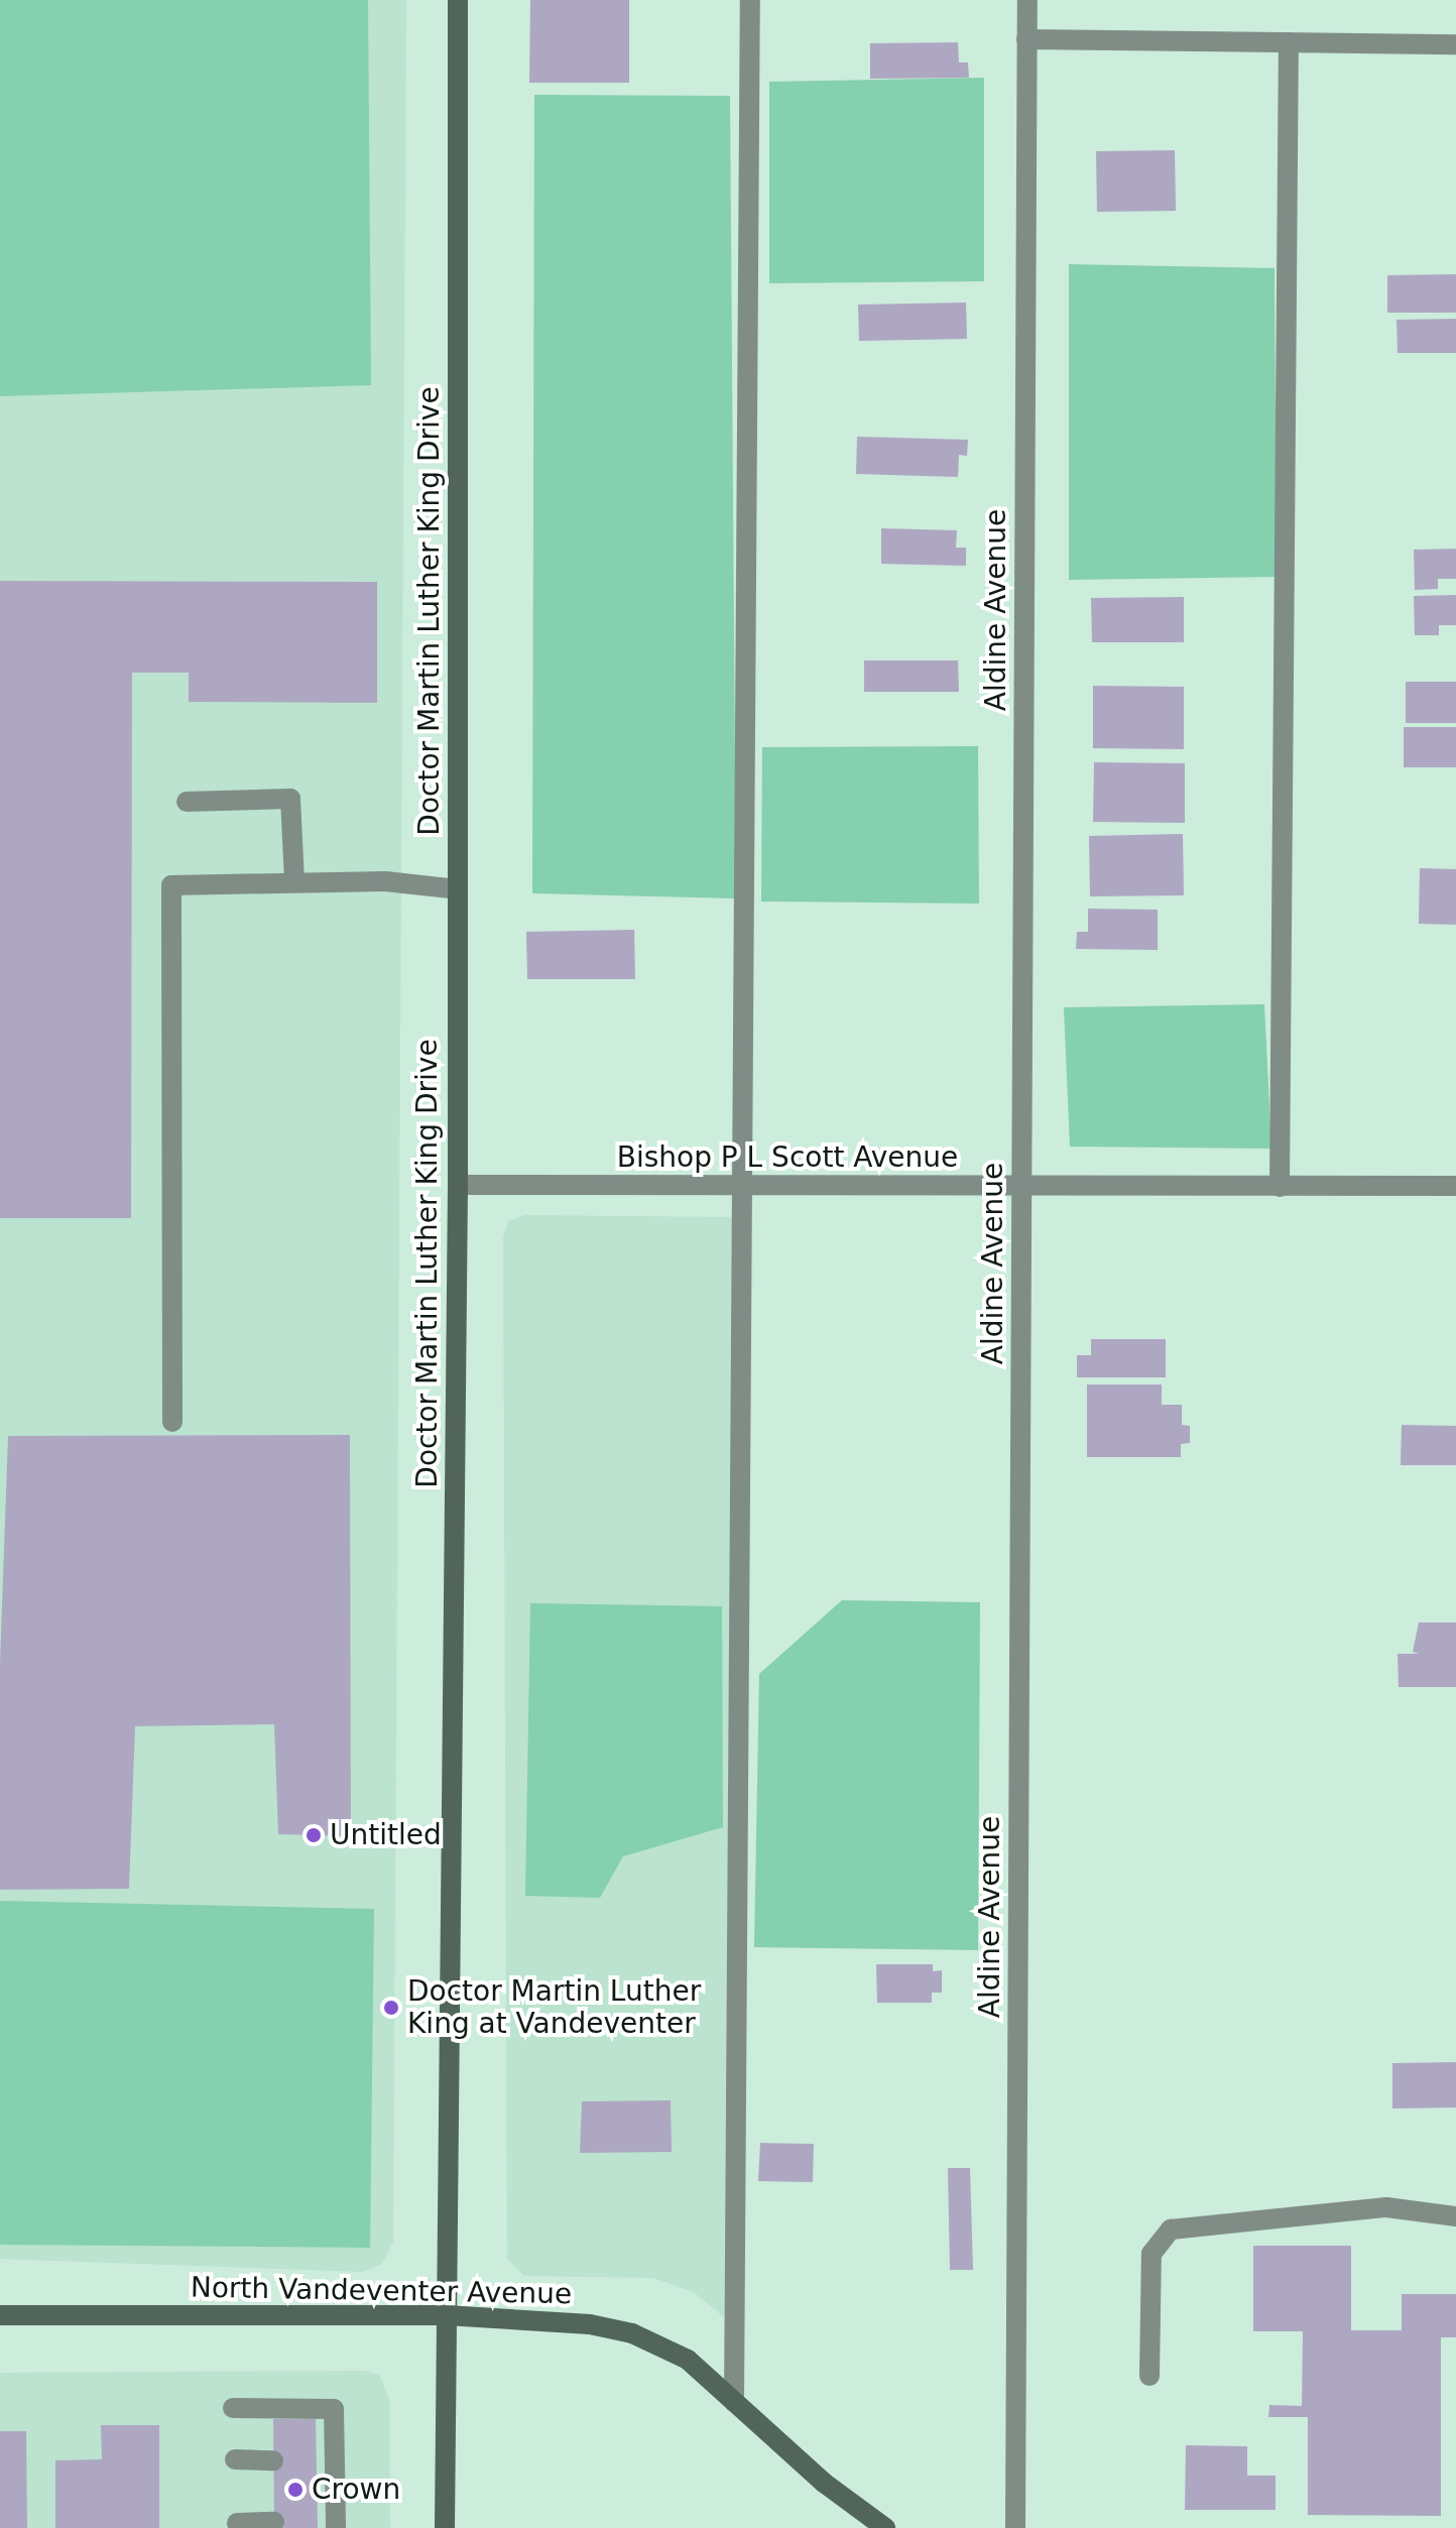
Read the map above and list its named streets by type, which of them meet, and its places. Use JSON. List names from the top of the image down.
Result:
{
  "streets": {
    "main road": ["Doctor Martin Luther King Drive", "North Vandeventer Avenue"],
    "street": ["Aldine Avenue", "Bishop P L Scott Avenue"]
  },
  "crossings": [
    ["Aldine Avenue", "Bishop P L Scott Avenue"],
    ["Doctor Martin Luther King Drive", "Bishop P L Scott Avenue"],
    ["Doctor Martin Luther King Drive", "North Vandeventer Avenue"]
  ],
  "places": ["Untitled", "Doctor Martin Luther King at Vandeventer", "Crown"]
}
